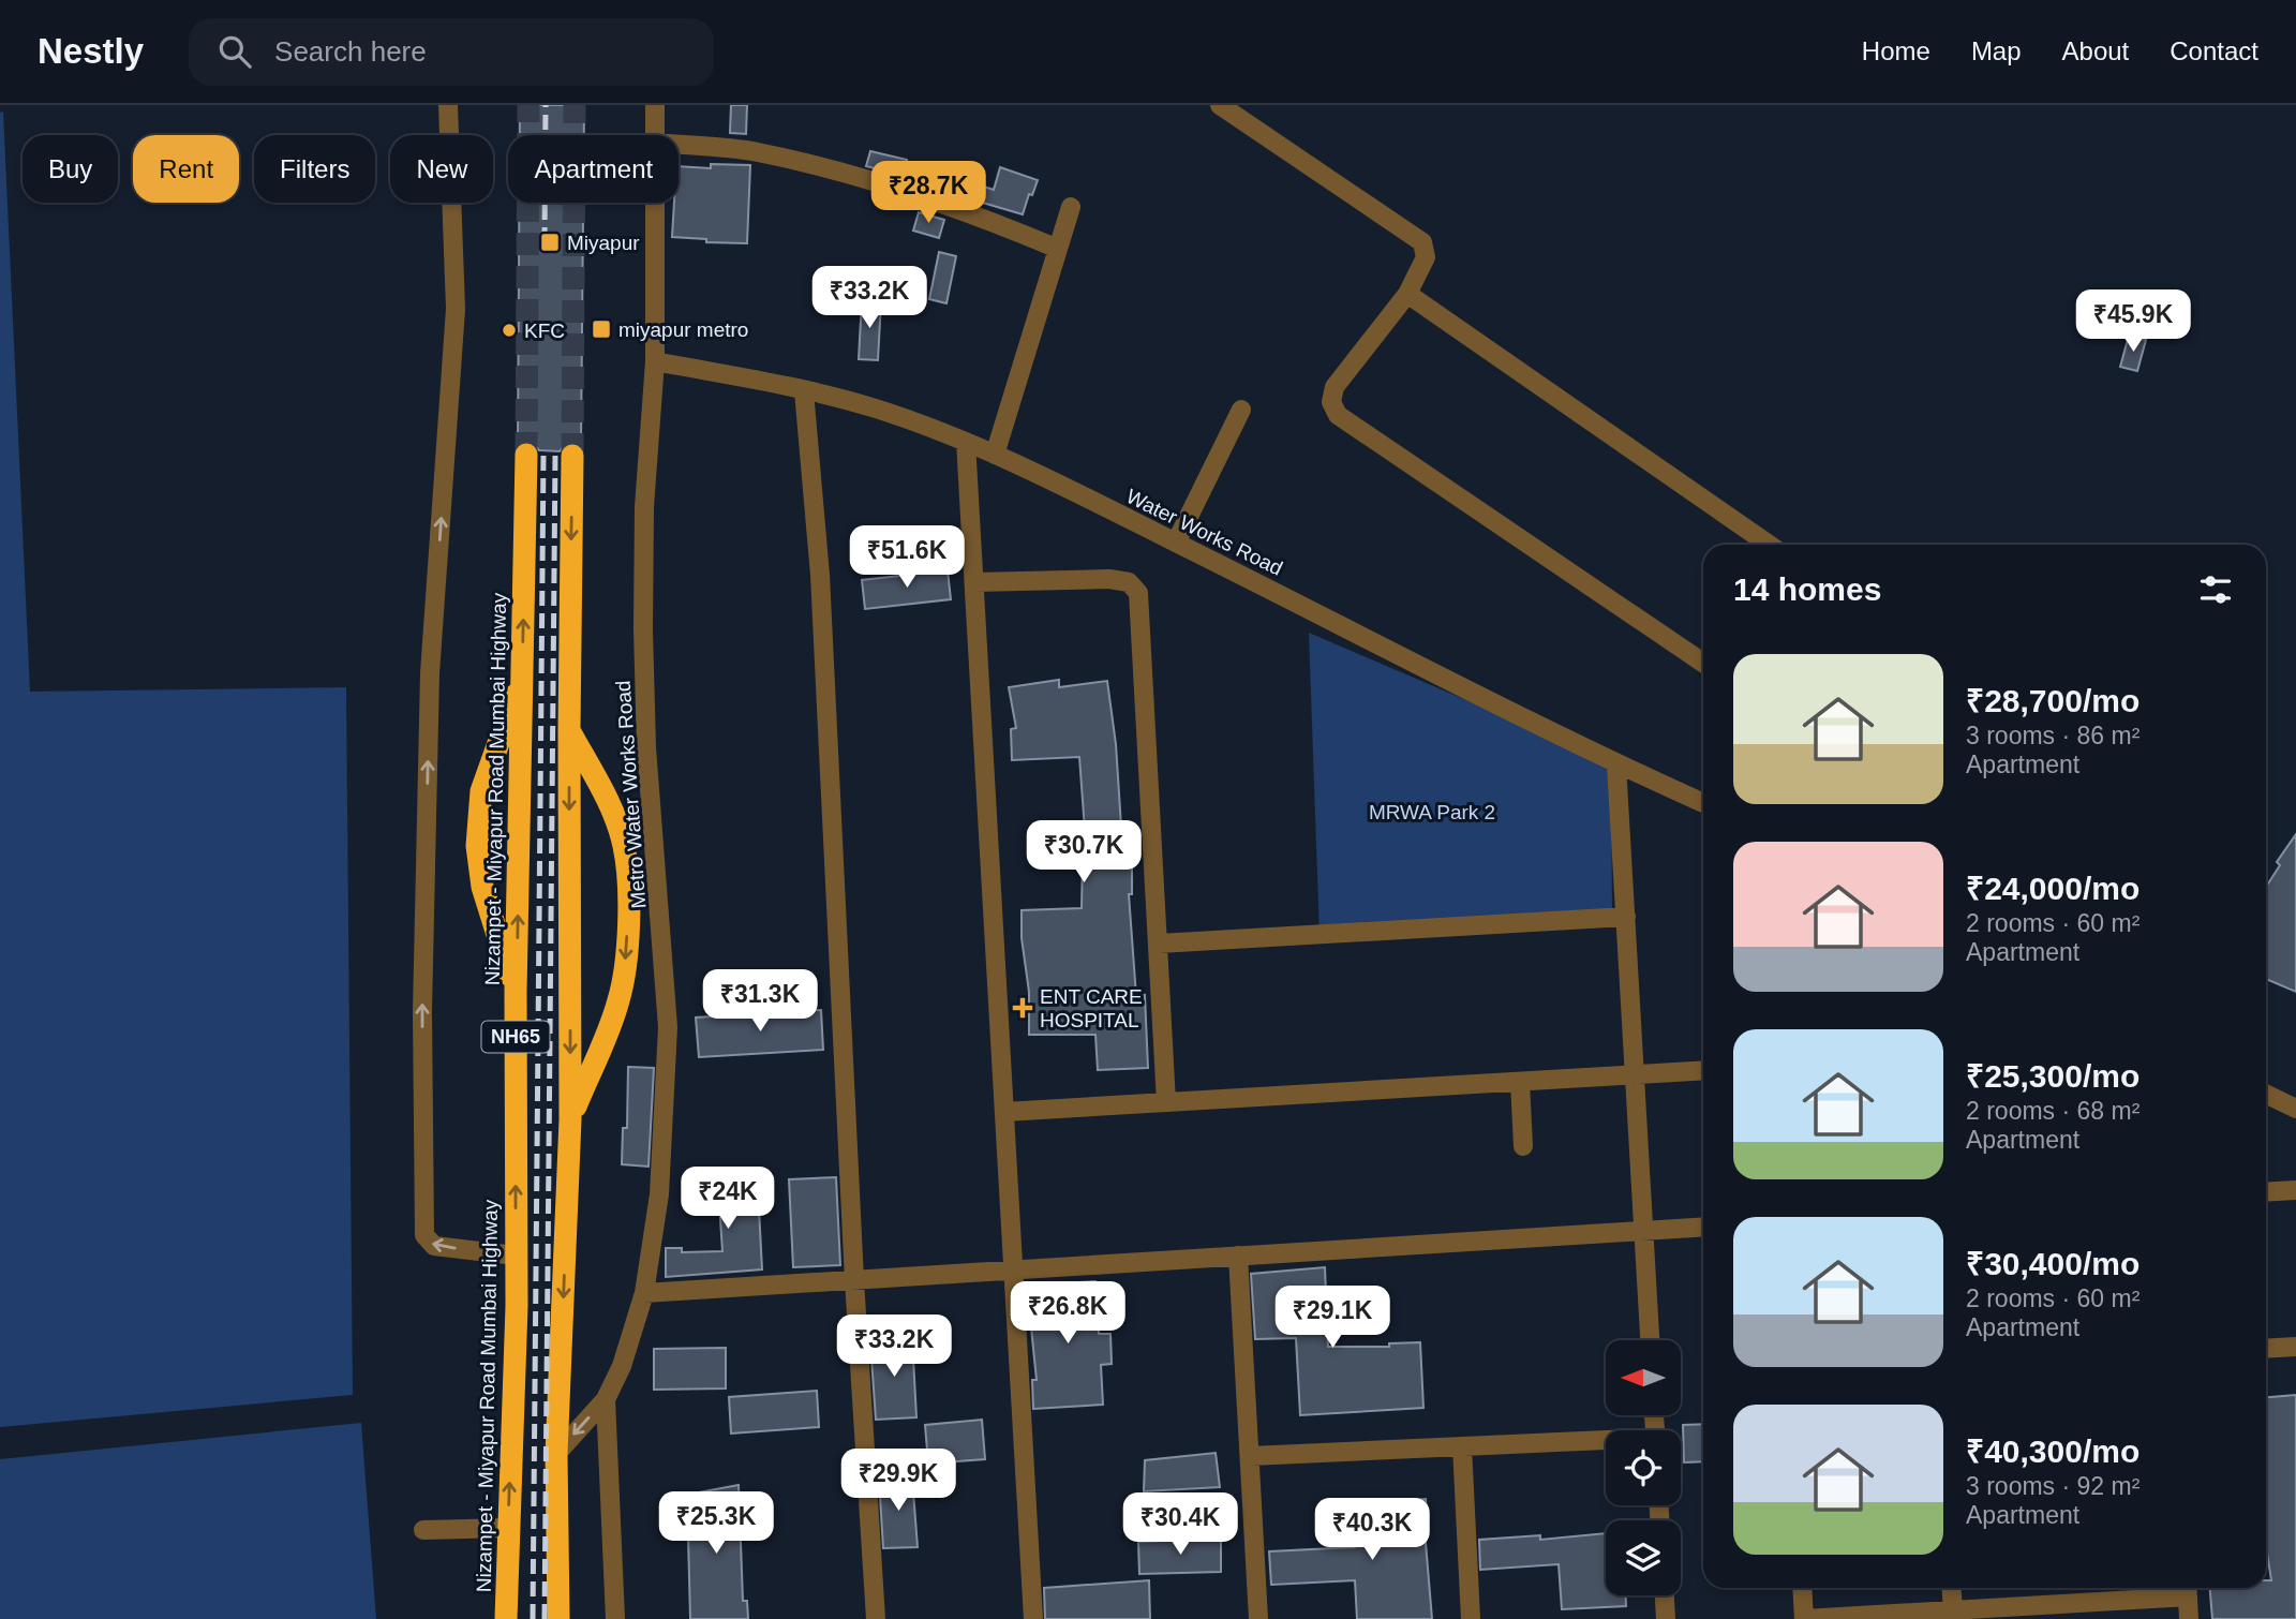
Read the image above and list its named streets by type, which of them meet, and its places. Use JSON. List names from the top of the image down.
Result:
{
  "streets": {
    "highway": ["Nizampet - Miyapur Road Mumbai Highway", "NH65"],
    "street": ["Water Works Road", "Metro Water Works Road"]
  },
  "crossings": [
    ["Water Works Road", "Metro Water Works Road"],
    ["Metro Water Works Road", "NH65"]
  ],
  "parks": ["MRWA Park 2"],
  "places": {
    "transit": ["Miyapur", "miyapur metro"],
    "other": ["KFC"],
    "health": ["ENT CARE HOSPITAL"]
  },
  "north": "left",
  "page": {
    "header": "Nestly",
    "search": "Search here",
    "nav": [
      "Home",
      "Map",
      "About",
      "Contact"
    ],
    "chip": [
      "Buy",
      "Rent",
      "Filters",
      "New",
      "Apartment"
    ],
    "price": [
      "₹28.7K",
      "₹33.2K",
      "₹45.9K",
      "₹51.6K",
      "₹30.7K",
      "₹31.3K",
      "₹24K",
      "₹26.8K",
      "₹29.1K",
      "₹33.2K",
      "₹29.9K",
      "₹25.3K",
      "₹30.4K",
      "₹40.3K"
    ],
    "heading": "14 homes",
    "list": [
      {
        "name": "₹28,700/mo",
        "note": "3 rooms · 86 m² · Apartment"
      },
      {
        "name": "₹24,000/mo",
        "note": "2 rooms · 60 m² · Apartment"
      },
      {
        "name": "₹25,300/mo",
        "note": "2 rooms · 68 m² · Apartment"
      },
      {
        "name": "₹30,400/mo",
        "note": "2 rooms · 60 m² · Apartment"
      },
      {
        "name": "₹40,300/mo",
        "note": "3 rooms · 92 m² · Apartment"
      }
    ]
  }
}
